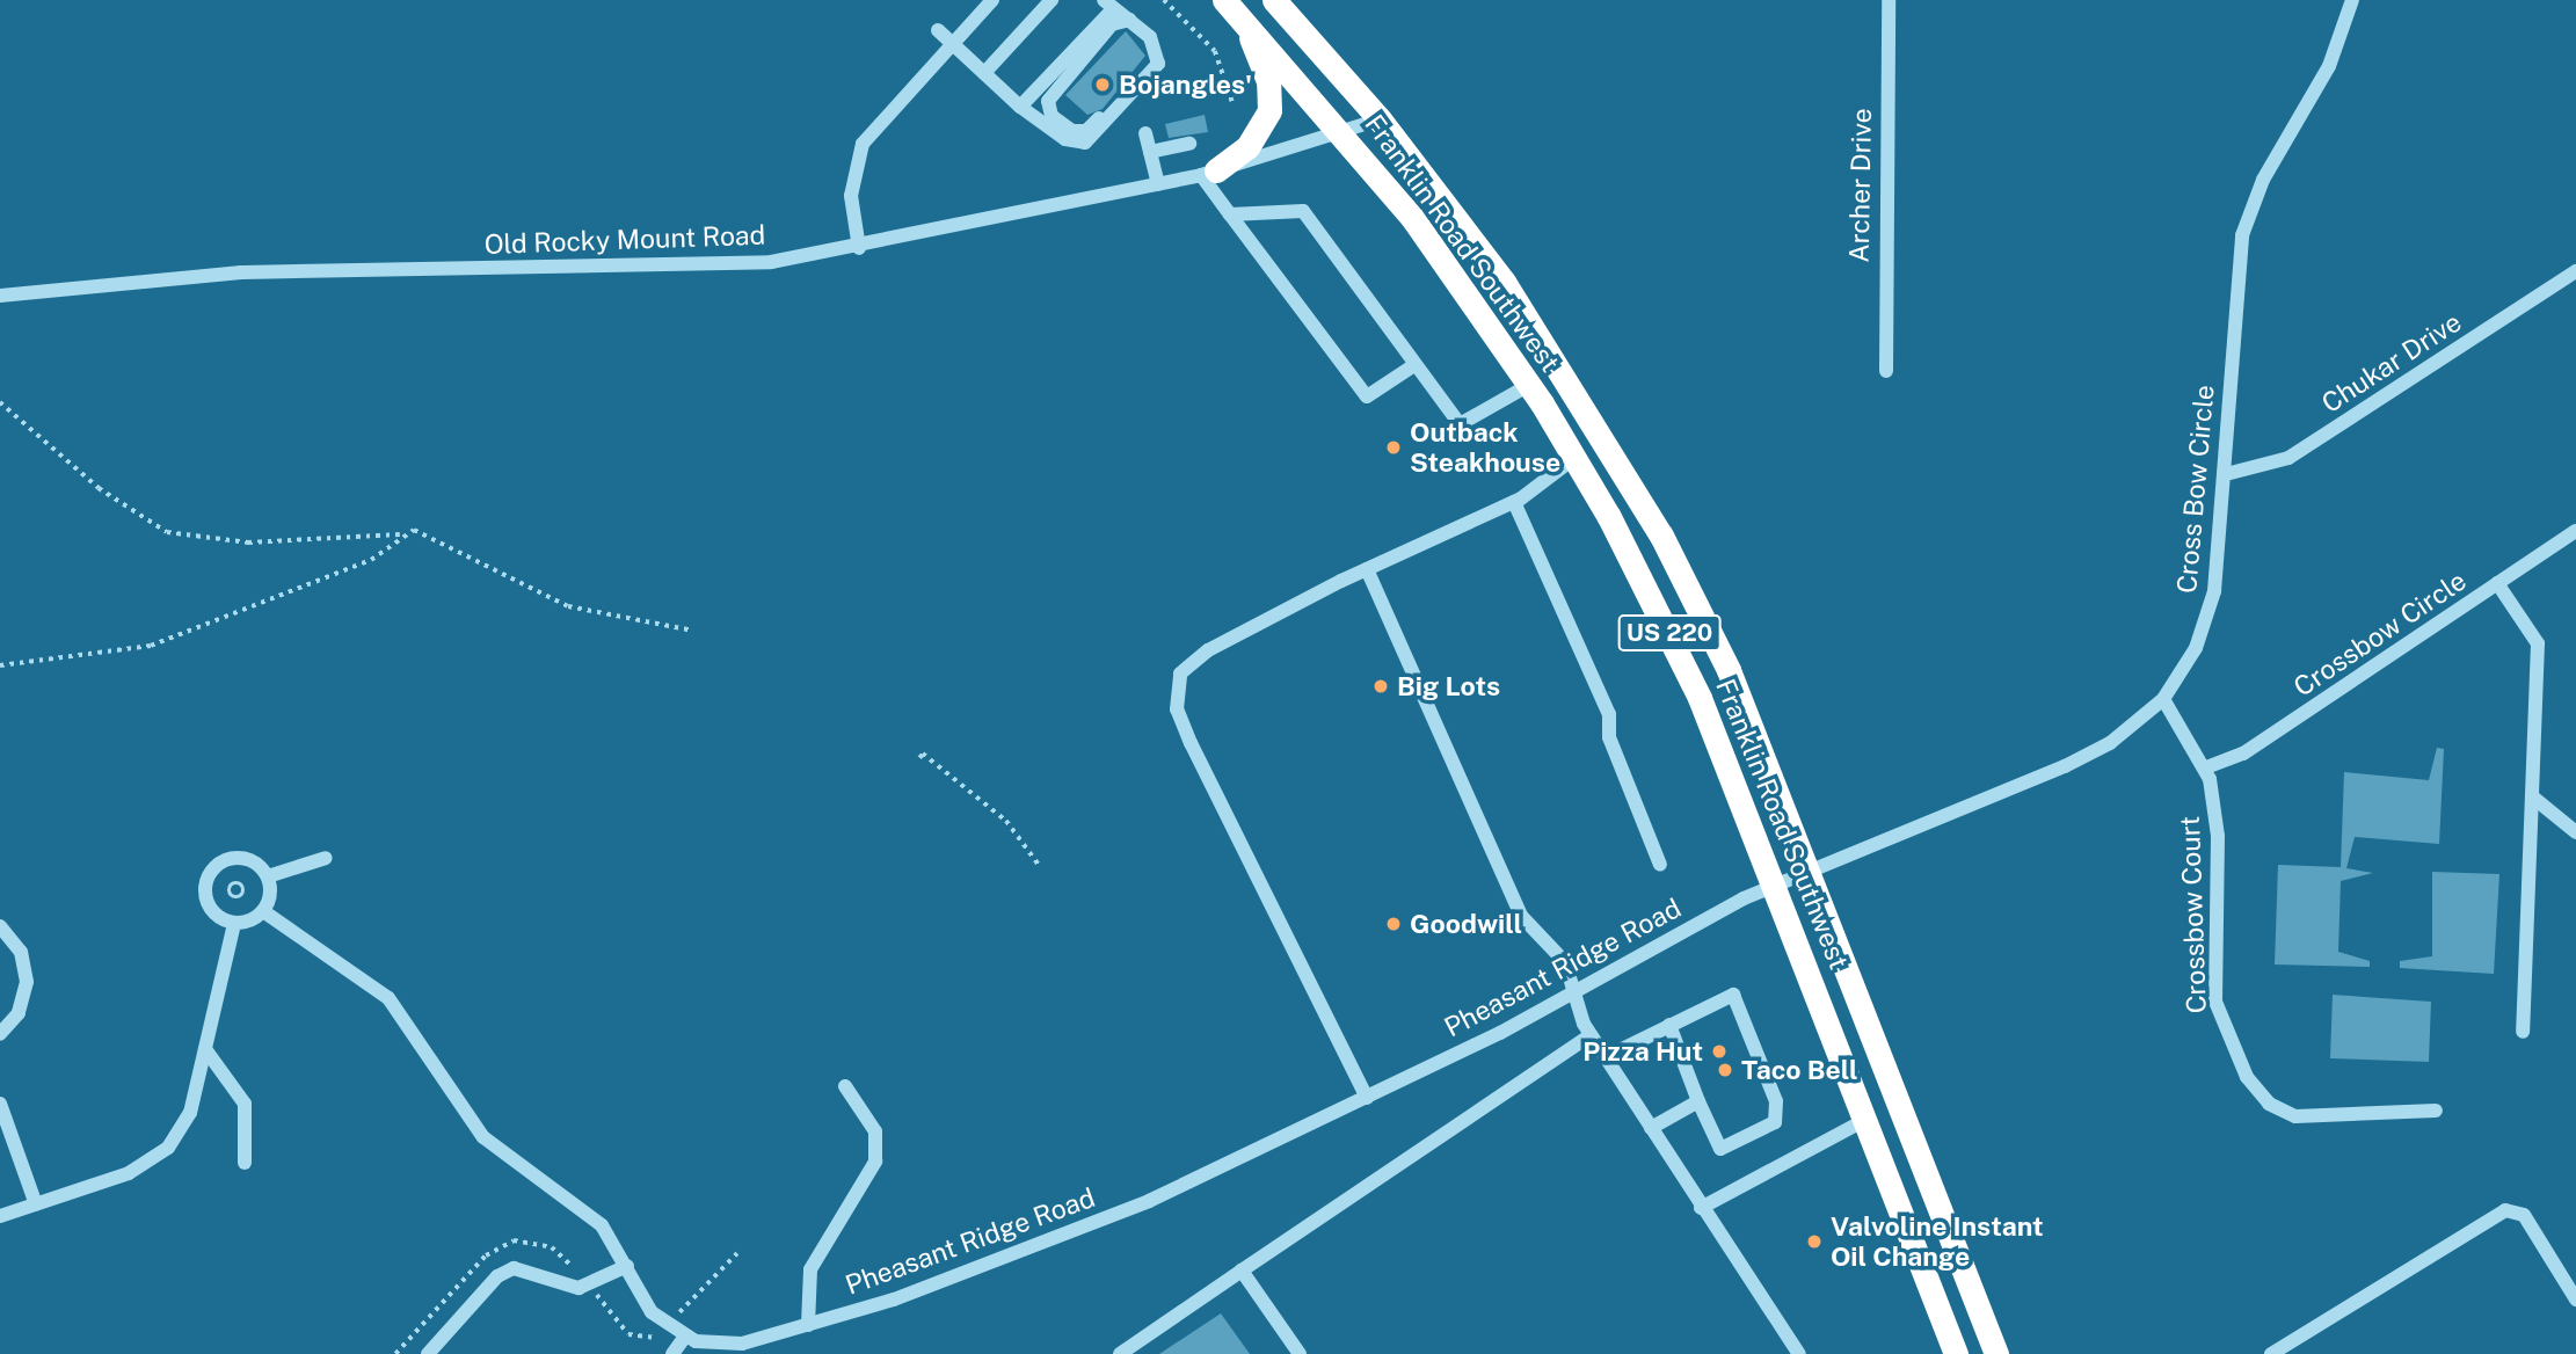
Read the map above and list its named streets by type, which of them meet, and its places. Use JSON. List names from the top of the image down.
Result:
{
  "streets": {
    "highway": ["Franklin Road Southwest", "US 220"],
    "street": [
      "Archer Drive",
      "Old Rocky Mount Road",
      "Chukar Drive",
      "Cross Bow Circle",
      "Crossbow Circle",
      "Crossbow Court",
      "Pheasant Ridge Road"
    ]
  },
  "crossings": [
    ["Old Rocky Mount Road", "Franklin Road Southwest"],
    ["Franklin Road Southwest", "Cross Bow Circle"],
    ["Franklin Road Southwest", "Pheasant Ridge Road"],
    ["Chukar Drive", "Cross Bow Circle"],
    ["Cross Bow Circle", "Crossbow Court"],
    ["Cross Bow Circle", "Pheasant Ridge Road"],
    ["Crossbow Circle", "Crossbow Court"]
  ],
  "places": [
    "Bojangles'",
    "Outback Steakhouse",
    "Big Lots",
    "Goodwill",
    "Pizza Hut",
    "Taco Bell",
    "Valvoline Instant Oil Change"
  ]
}
